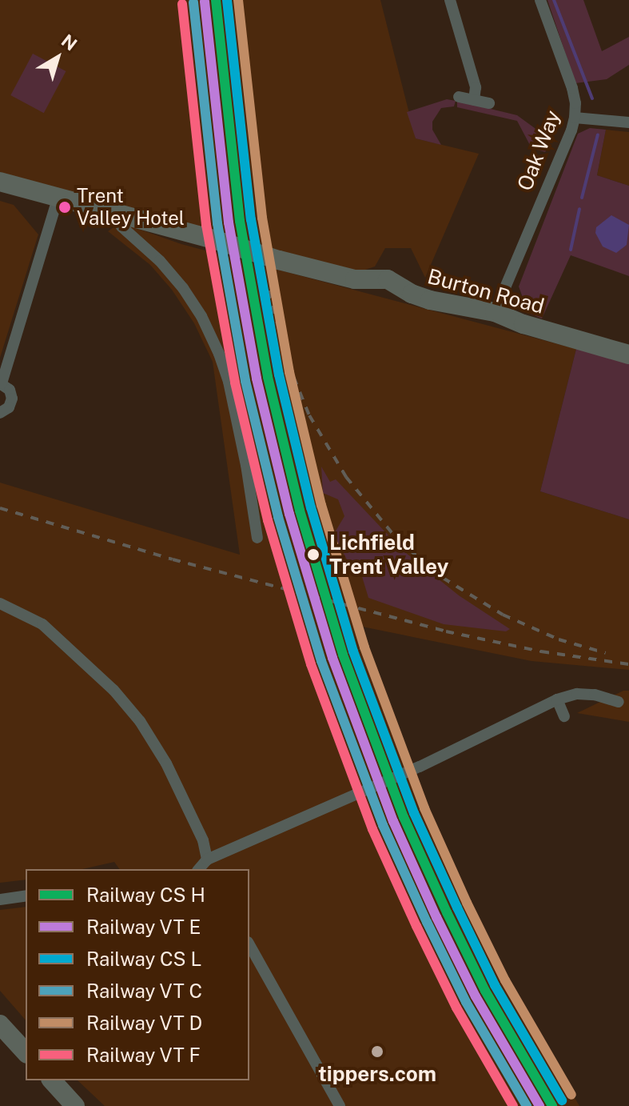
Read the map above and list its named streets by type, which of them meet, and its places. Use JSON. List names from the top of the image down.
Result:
{
  "streets": {
    "highway": ["Burton Road"],
    "street": ["Oak Way"]
  },
  "crossings": [
    ["Oak Way", "Burton Road"]
  ],
  "places": ["Trent Valley Hotel", "Lichfield Trent Valley", "tippers.com"],
  "legend": [
    "Railway CS H",
    "Railway VT E",
    "Railway CS L",
    "Railway VT C",
    "Railway VT D",
    "Railway VT F"
  ],
  "north": "top right"
}
